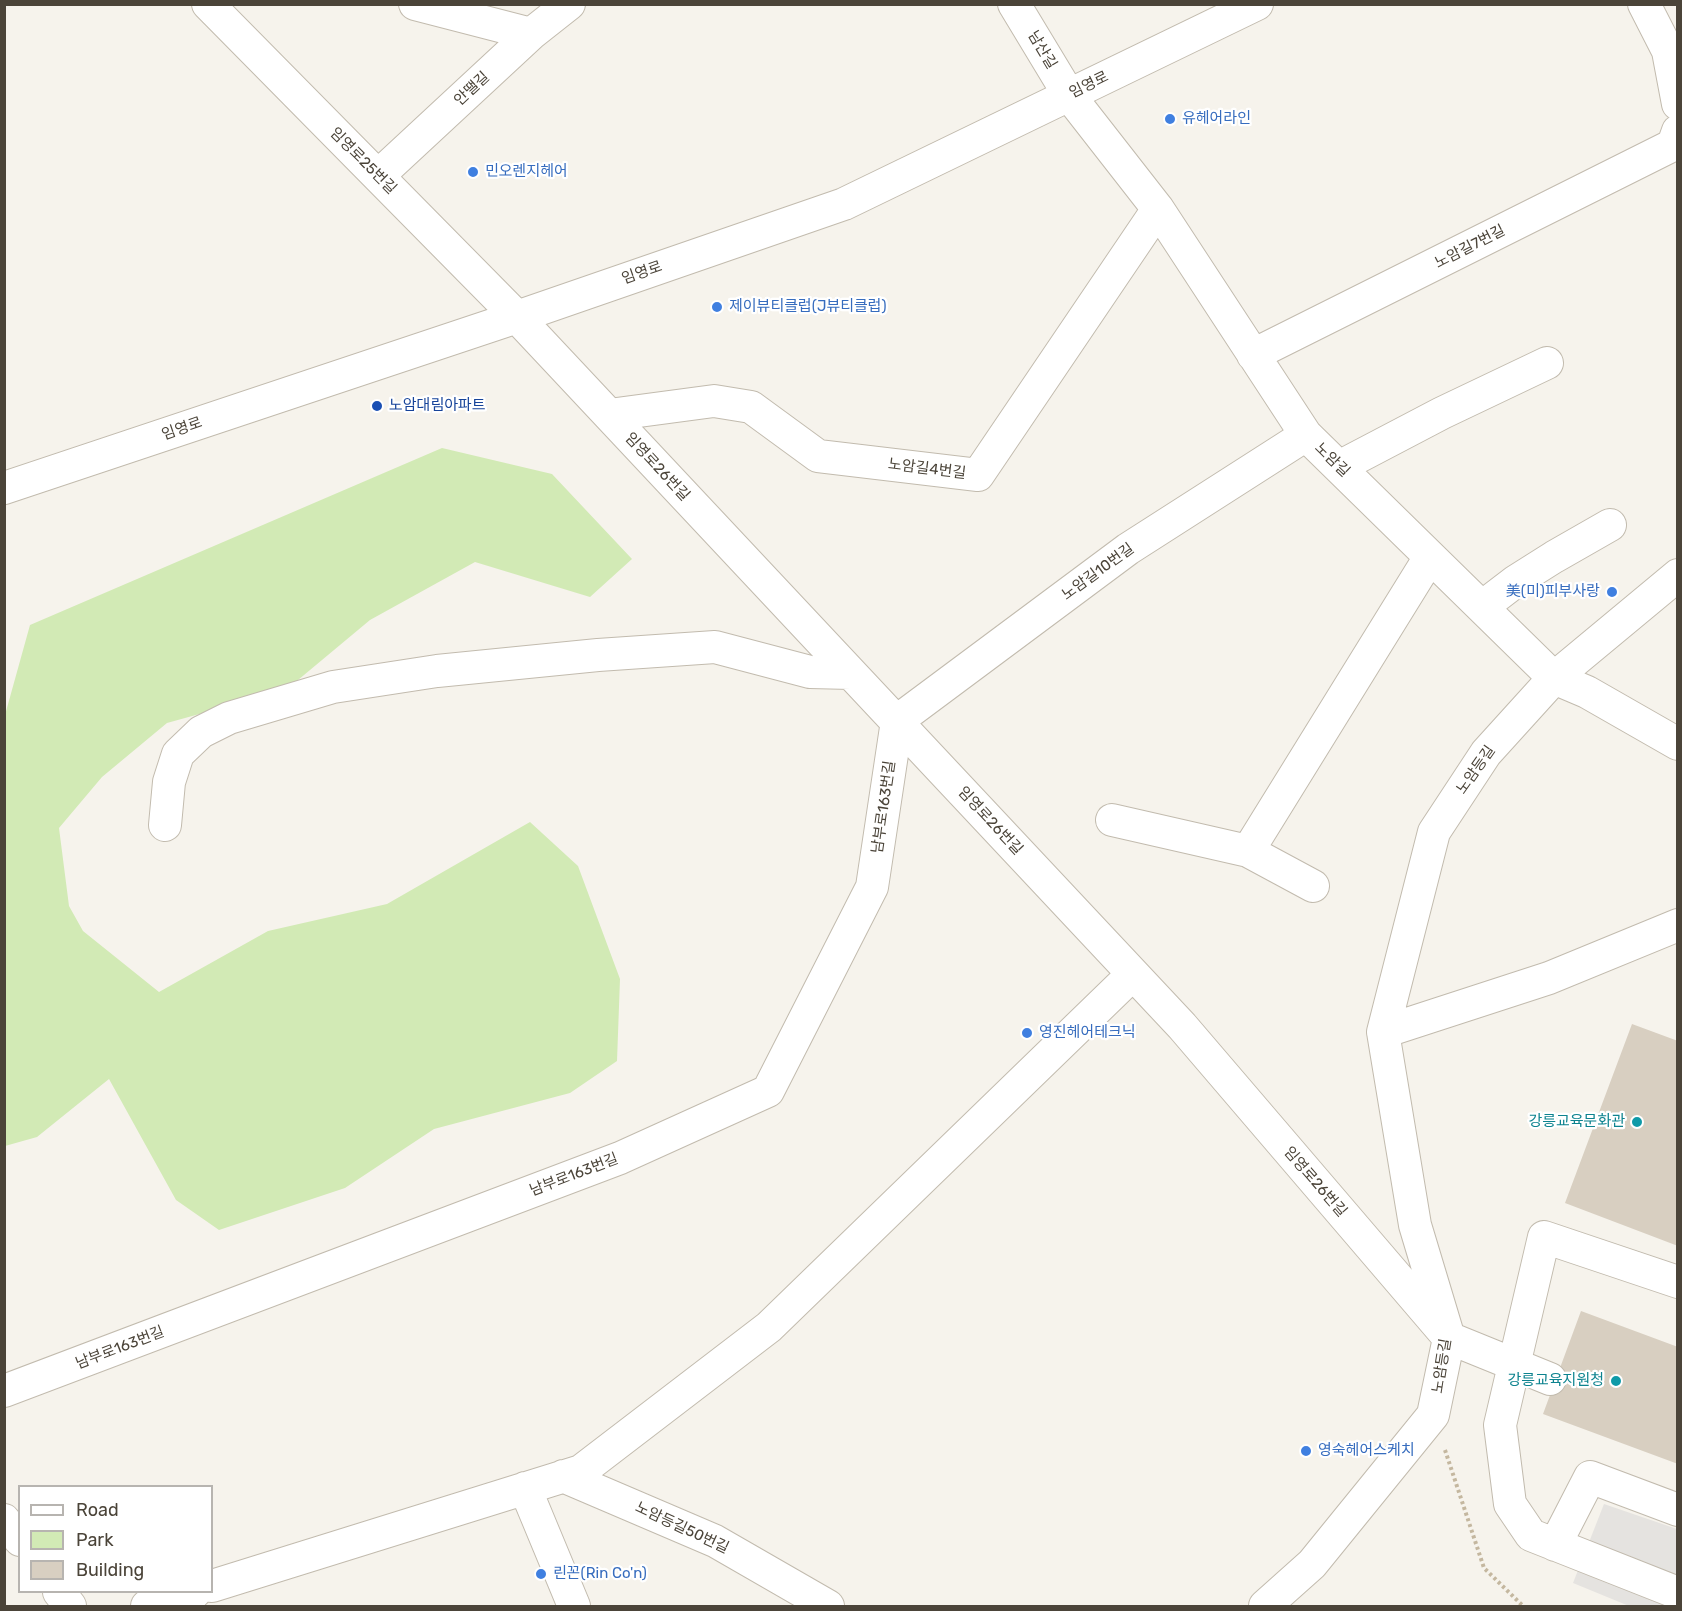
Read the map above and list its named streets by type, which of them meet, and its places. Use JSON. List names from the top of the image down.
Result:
{
  "streets": {
    "street": [
      "남산길",
      "임영로",
      "안땔길",
      "임영로25번길",
      "노암길7번길",
      "노암길",
      "임영로26번길",
      "노암길4번길",
      "노암길10번길",
      "노암등길",
      "남부로163번길",
      "노암등길50번길"
    ]
  },
  "crossings": [
    ["남산길", "임영로"],
    ["남산길", "노암길"],
    ["임영로", "임영로25번길"],
    ["임영로", "노암길"],
    ["임영로", "임영로26번길"],
    ["안땔길", "임영로25번길"],
    ["임영로25번길", "임영로26번길"],
    ["노암길7번길", "노암길"],
    ["노암길", "노암길4번길"],
    ["노암길", "노암길10번길"],
    ["노암길", "노암등길"],
    ["임영로26번길", "노암길4번길"],
    ["임영로26번길", "노암길10번길"],
    ["임영로26번길", "노암등길"],
    ["임영로26번길", "남부로163번길"],
    ["노암길10번길", "남부로163번길"]
  ],
  "places": [
    "유헤어라인",
    "민오렌지헤어",
    "제이뷰티클럽(J뷰티클럽)",
    "노암대림아파트",
    "美(미)피부사랑",
    "영진헤어테크닉",
    "강릉교육문화관",
    "강릉교육지원청",
    "영숙헤어스케치",
    "린꼰(Rin Co'n)"
  ],
  "legend": ["Road", "Park", "Building"]
}
